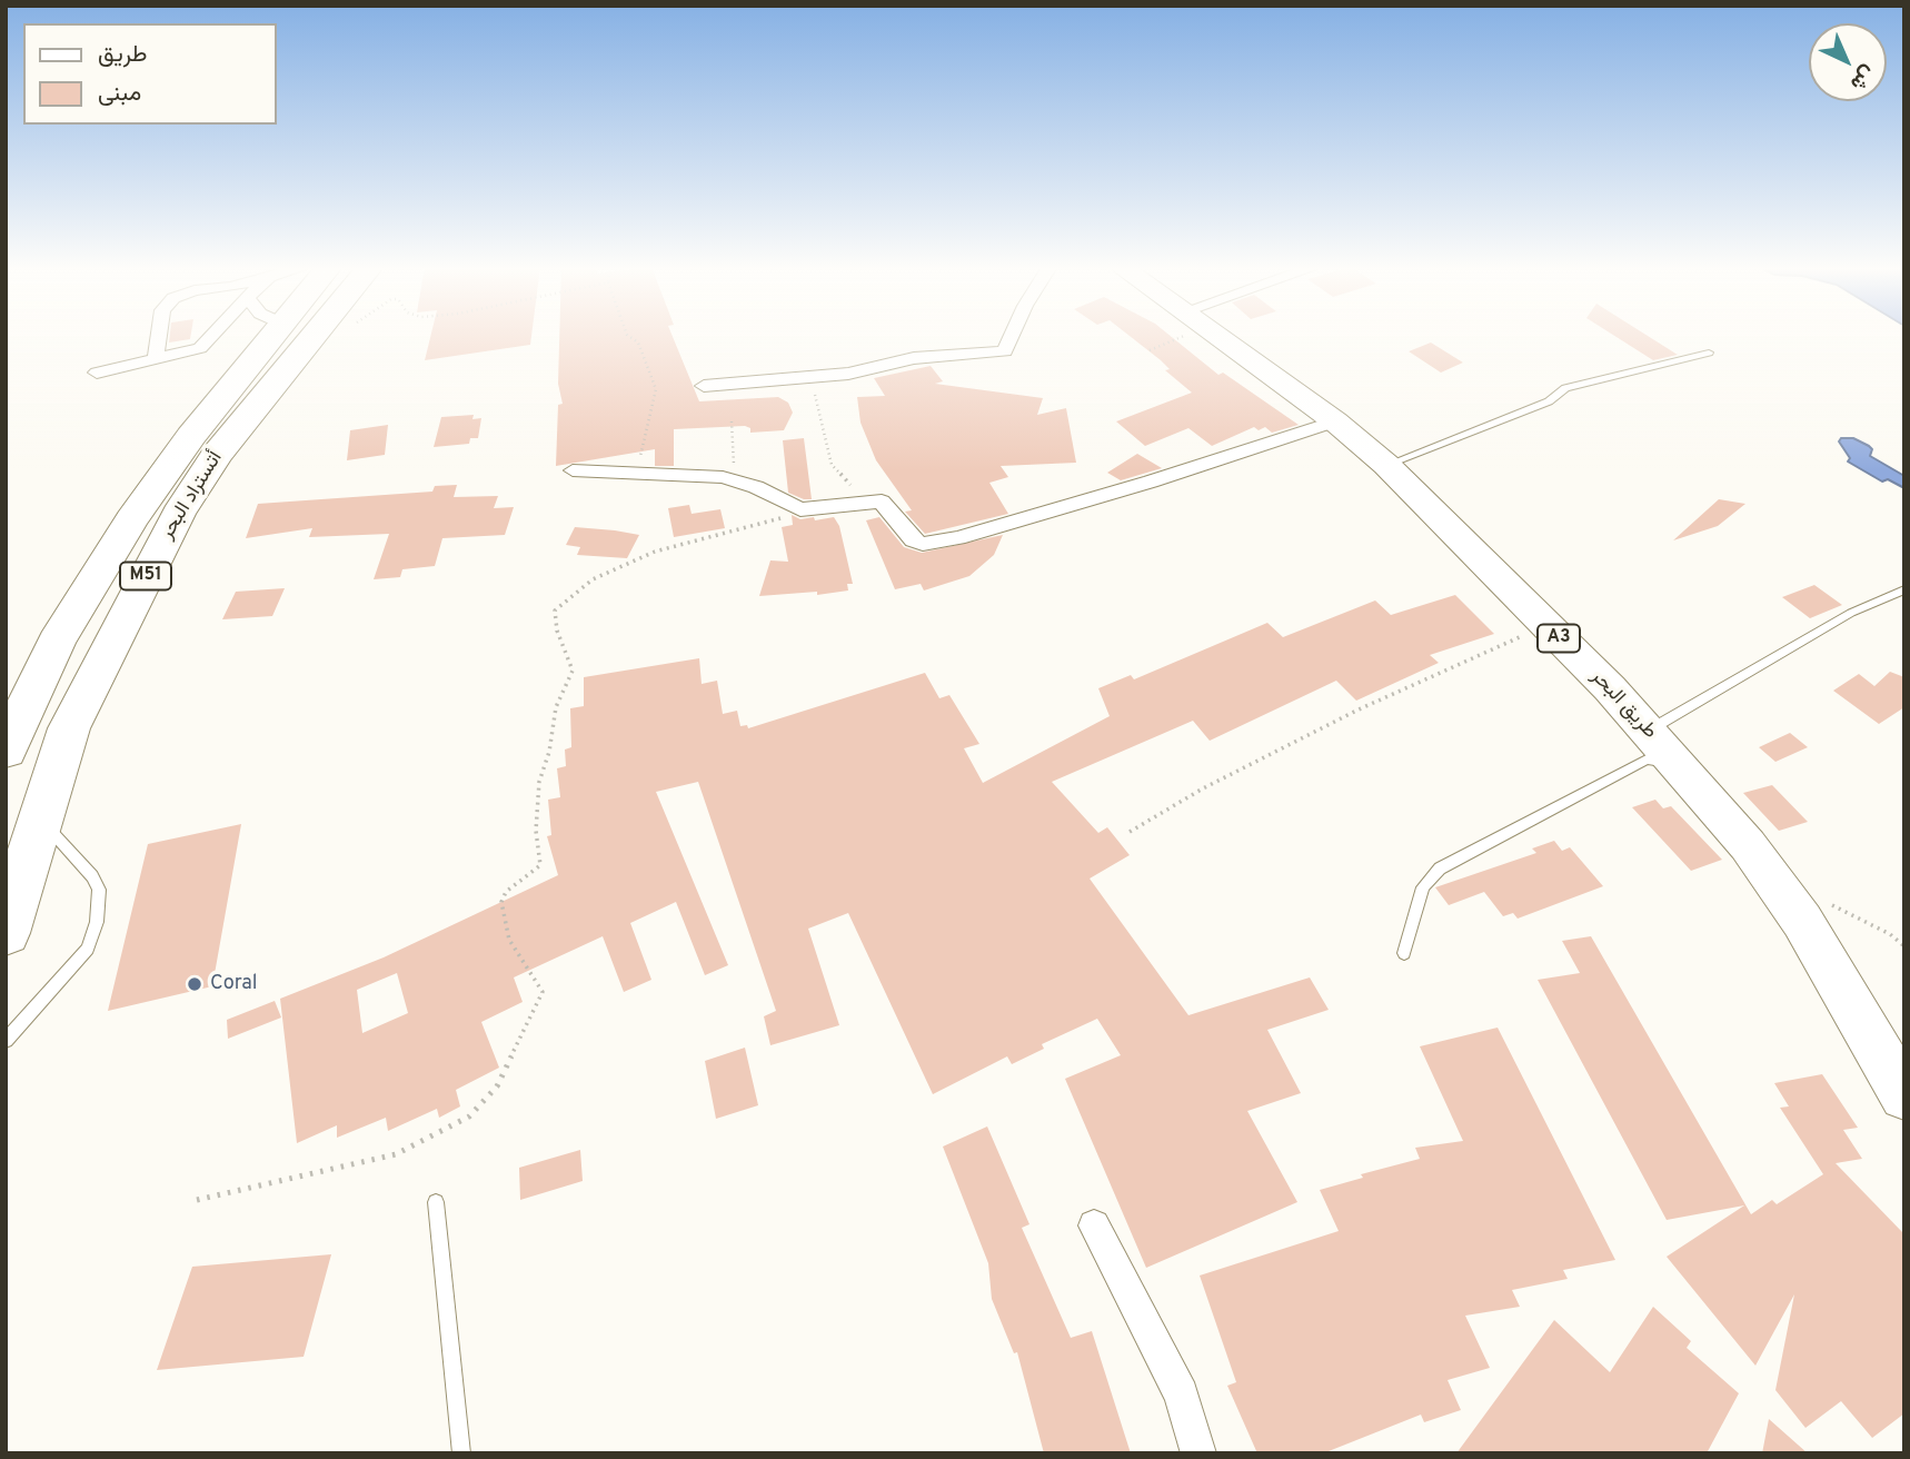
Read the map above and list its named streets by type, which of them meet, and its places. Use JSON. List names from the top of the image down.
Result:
{
  "streets": {
    "highway": [
      "أتستراد البحر",
      "M51",
      "A3",
      "طريق البحر"
    ]
  },
  "places": ["Coral"],
  "legend": ["طريق", "مبنى"],
  "north": "bottom right"
}
